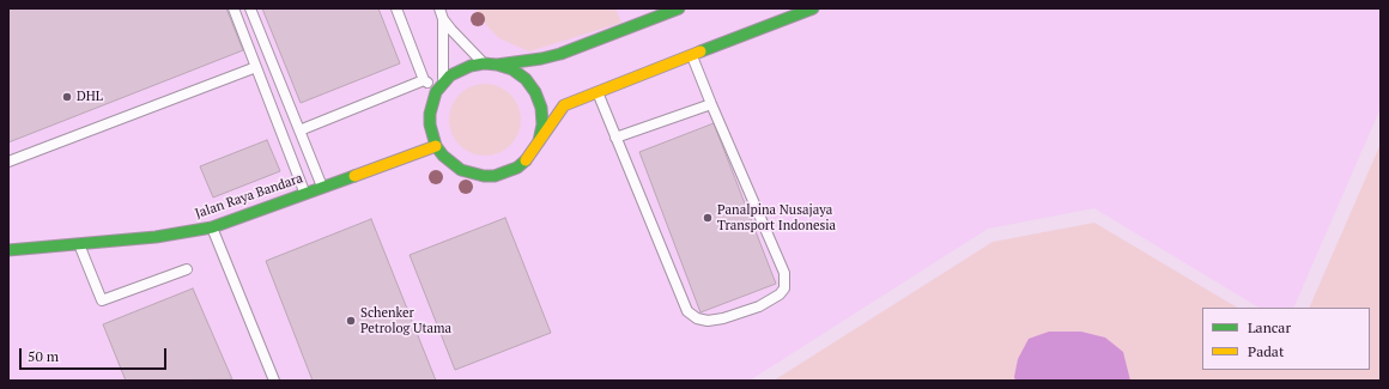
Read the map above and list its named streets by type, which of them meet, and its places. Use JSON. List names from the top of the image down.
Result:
{
  "streets": {
    "street": ["Jalan Raya Bandara"]
  },
  "places": ["DHL", "Panalpina Nusajaya Transport Indonesia", "Schenker Petrolog Utama"],
  "legend": ["Lancar", "Padat"],
  "scale_bar": "50 m"
}
